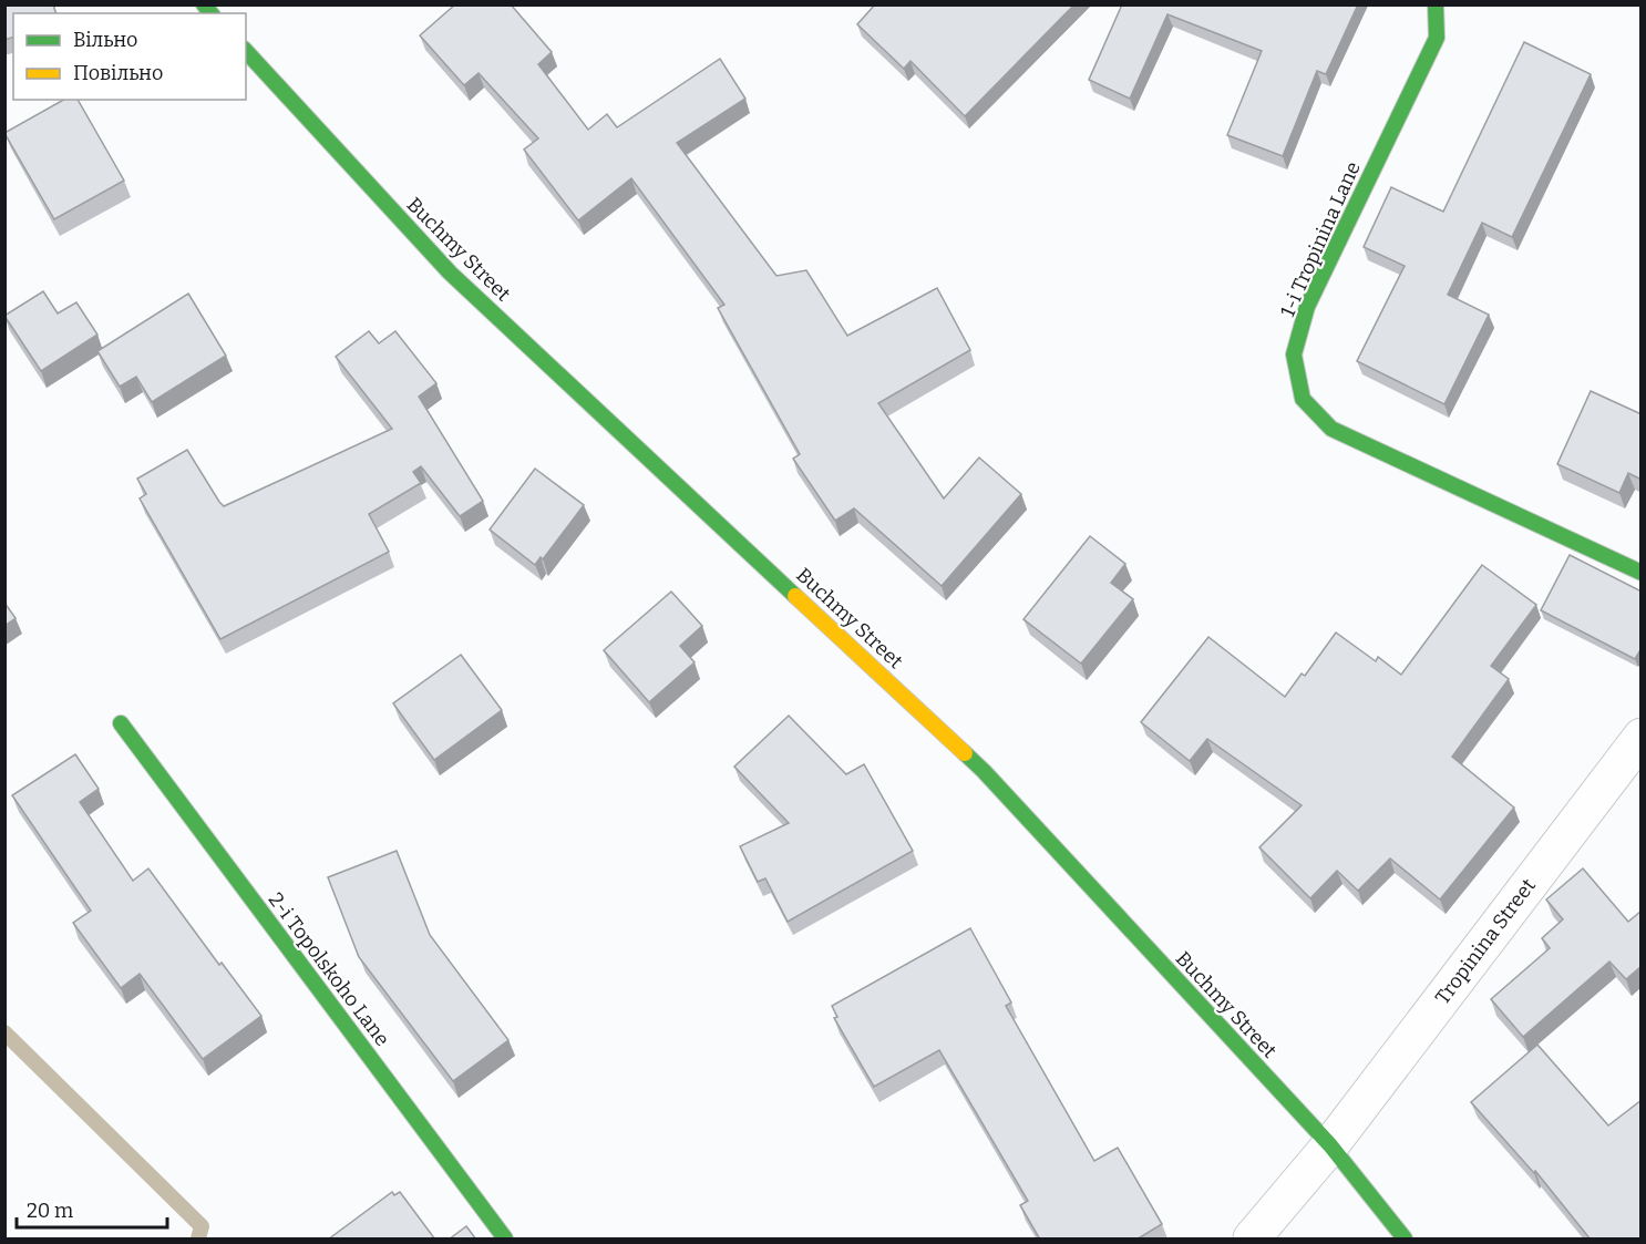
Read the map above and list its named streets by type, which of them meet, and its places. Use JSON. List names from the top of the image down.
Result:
{
  "streets": {
    "street": [
      "1-i Tropinina Lane",
      "Buchmy Street",
      "Tropinina Street",
      "2-i Topolskoho Lane"
    ]
  },
  "crossings": [
    ["Buchmy Street", "Tropinina Street"]
  ],
  "legend": ["Вільно", "Повільно"],
  "scale_bar": "20 m"
}
